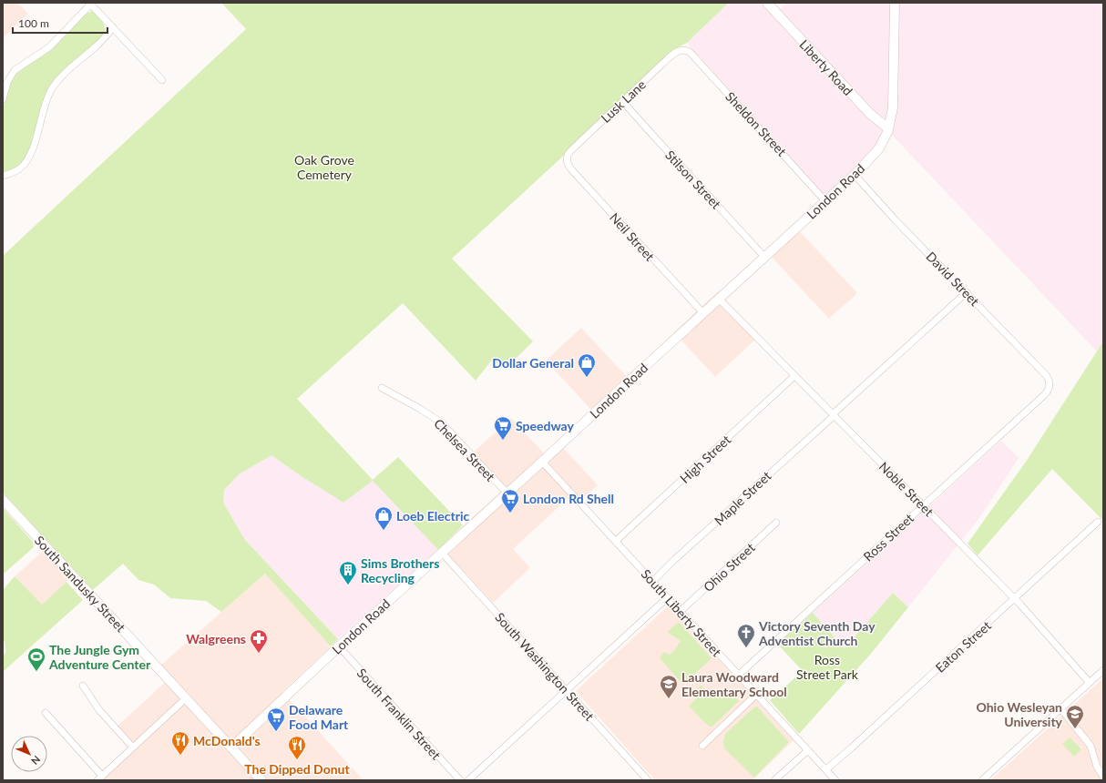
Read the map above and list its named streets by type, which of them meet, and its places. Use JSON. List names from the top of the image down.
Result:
{
  "streets": {
    "street": [
      "Liberty Road",
      "Lusk Lane",
      "Sheldon Street",
      "Stilson Street",
      "London Road",
      "Neil Street",
      "David Street",
      "Chelsea Street",
      "High Street",
      "Noble Street",
      "Maple Street",
      "Ross Street",
      "Ohio Street",
      "South Sandusky Street",
      "South Liberty Street",
      "Eaton Street",
      "South Washington Street",
      "South Franklin Street"
    ]
  },
  "crossings": [
    ["Liberty Road", "London Road"],
    ["Lusk Lane", "Sheldon Street"],
    ["Lusk Lane", "Stilson Street"],
    ["Lusk Lane", "Neil Street"],
    ["Sheldon Street", "London Road"],
    ["Stilson Street", "London Road"],
    ["London Road", "Neil Street"],
    ["London Road", "David Street"],
    ["London Road", "Chelsea Street"],
    ["London Road", "Noble Street"],
    ["London Road", "South Sandusky Street"],
    ["London Road", "South Liberty Street"],
    ["London Road", "South Washington Street"],
    ["London Road", "South Franklin Street"],
    ["David Street", "Maple Street"],
    ["David Street", "Ross Street"],
    ["High Street", "Noble Street"],
    ["High Street", "South Liberty Street"],
    ["Noble Street", "Maple Street"],
    ["Noble Street", "Ross Street"],
    ["Noble Street", "Eaton Street"],
    ["Maple Street", "South Liberty Street"],
    ["Ross Street", "South Liberty Street"],
    ["Ohio Street", "South Liberty Street"],
    ["South Liberty Street", "Eaton Street"]
  ],
  "parks": ["Oak Grove Cemetery", "Ross Street Park"],
  "places": {
    "shop": ["Dollar General", "Loeb Electric"],
    "supermarket": ["Speedway", "London Rd Shell", "Delaware Food Mart"],
    "building": ["Sims Brothers Recycling"],
    "church": ["Victory Seventh Day Adventist Church"],
    "pharmacy": ["Walgreens"],
    "sports": ["The Jungle Gym Adventure Center"],
    "school or university": ["Laura Woodward Elementary School", "Ohio Wesleyan University"],
    "restaurant": ["McDonald's", "The Dipped Donut"]
  },
  "scale_bar": "100 m",
  "north": "bottom right"
}
